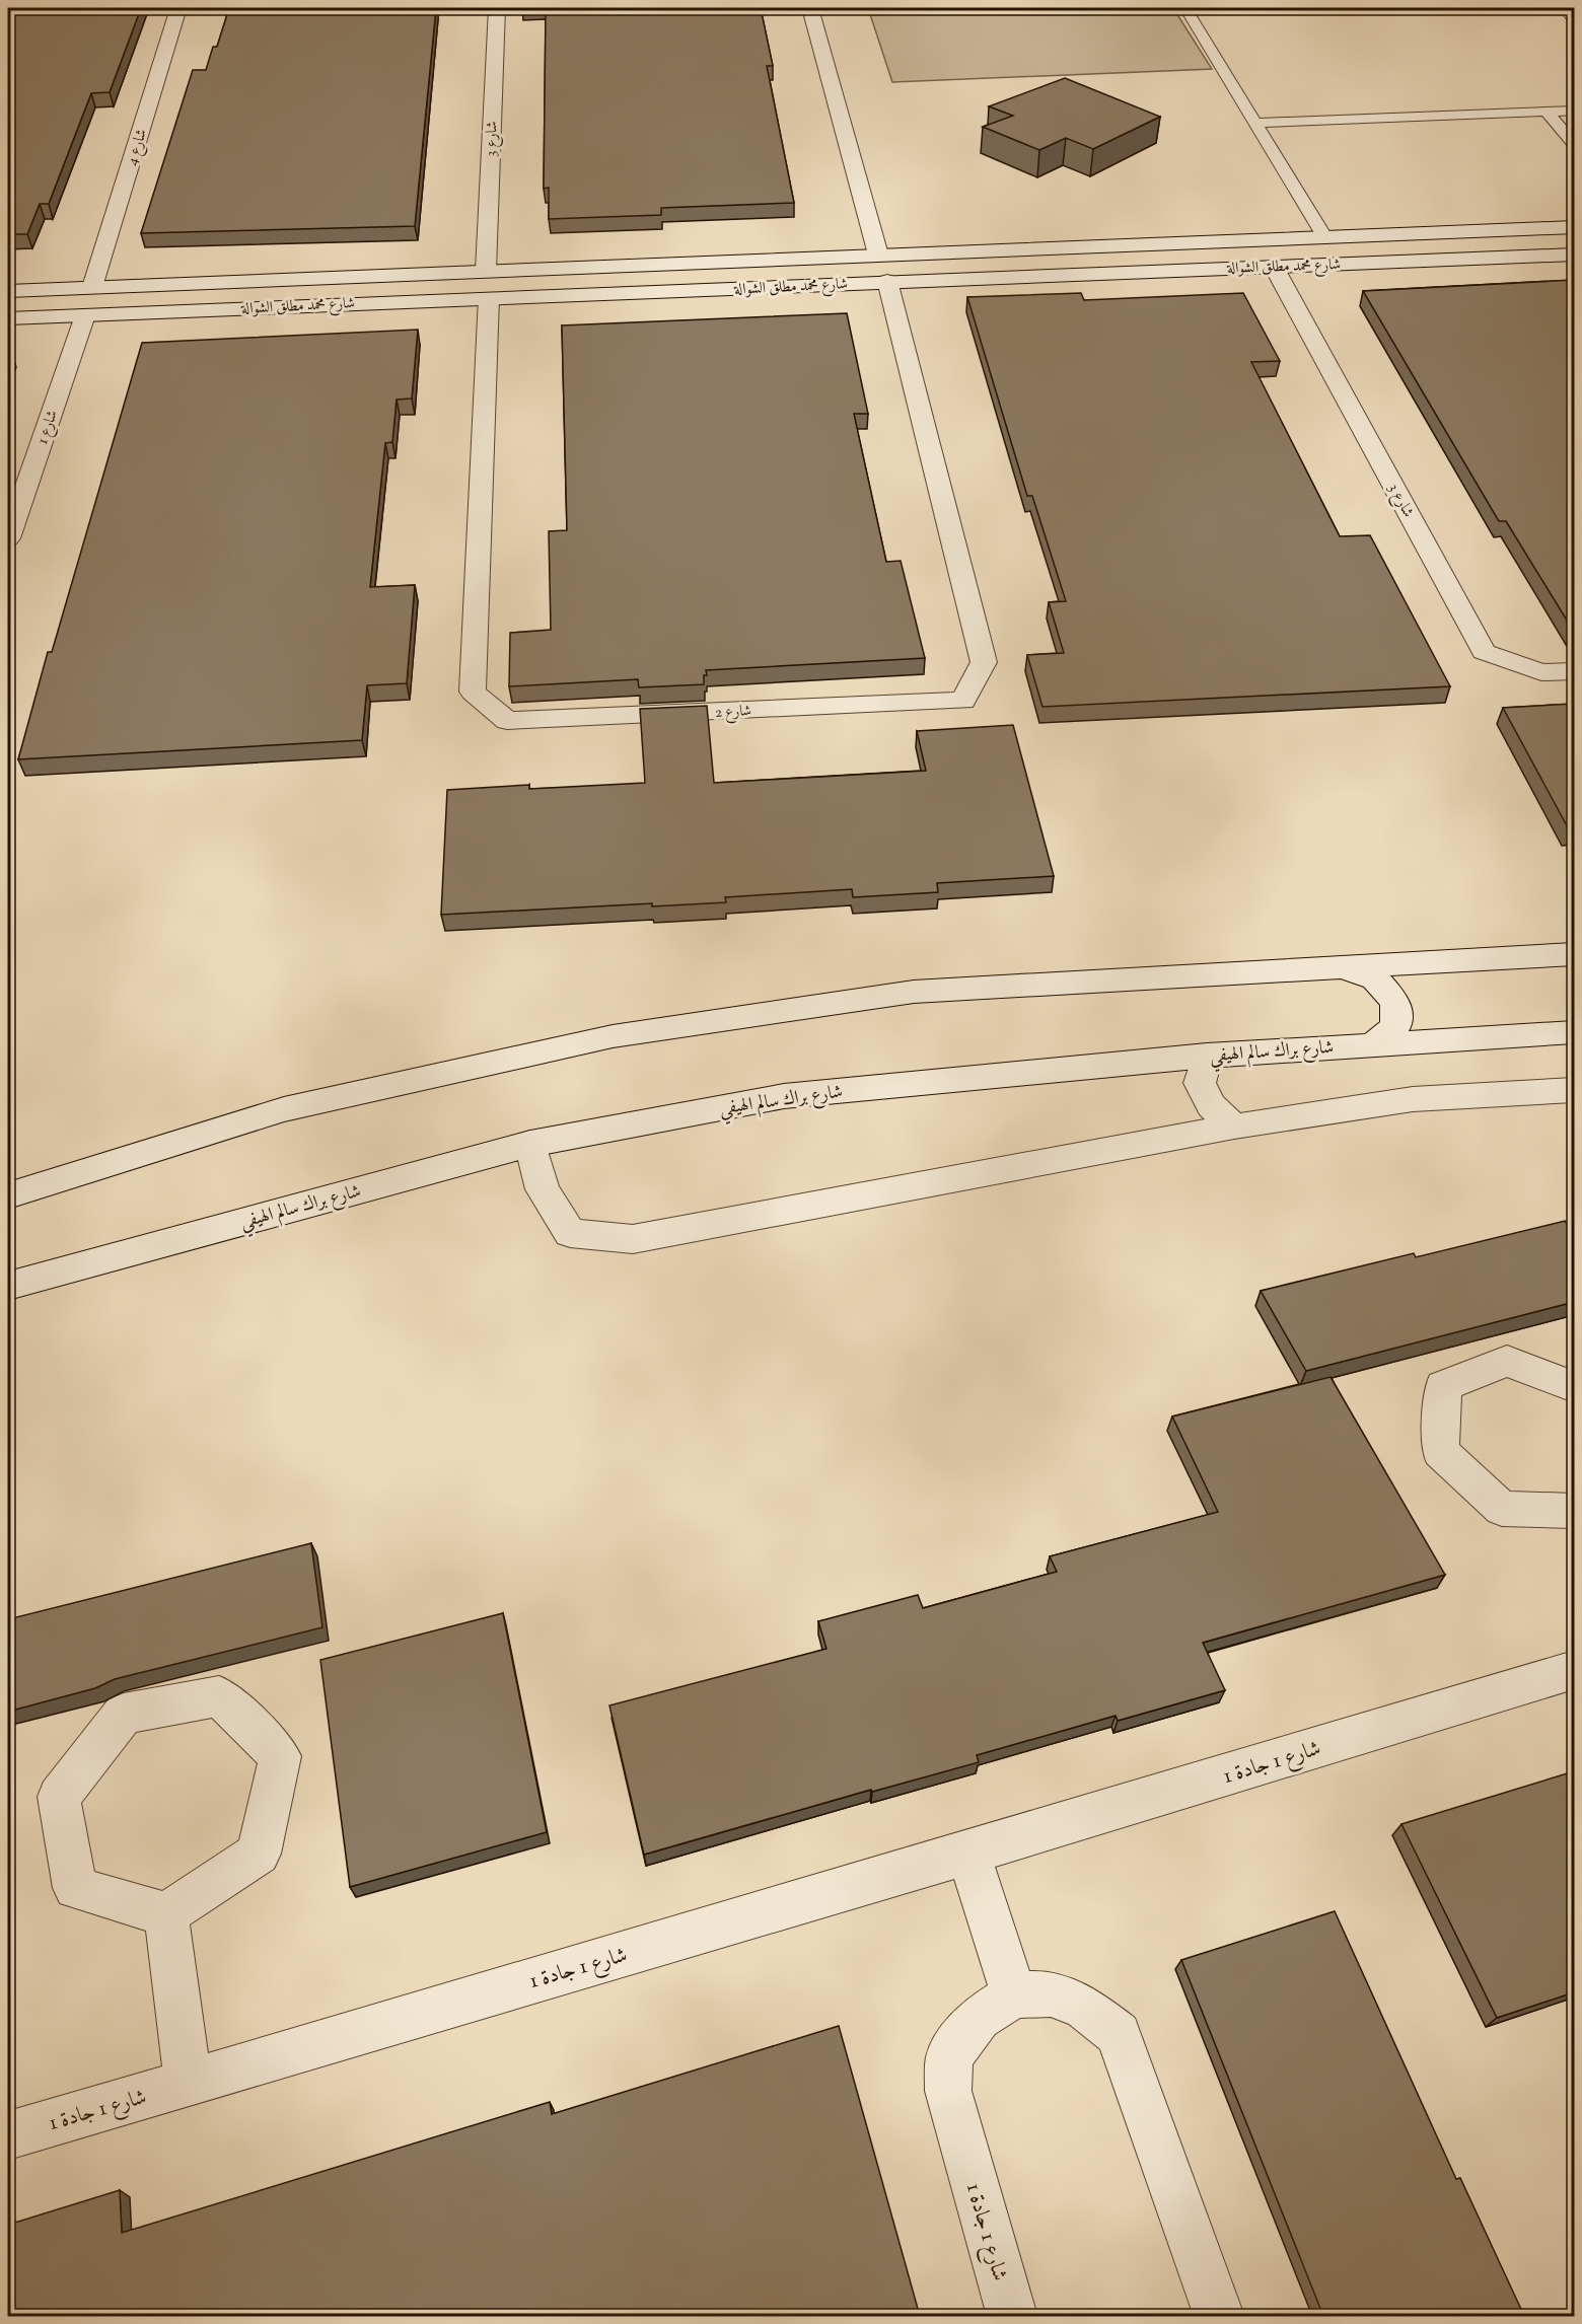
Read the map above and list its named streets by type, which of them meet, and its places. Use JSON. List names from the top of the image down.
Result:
{
  "streets": {
    "street": [
      "شارع 3",
      "شارع 4",
      "شارع محمد مطلق الشوالة",
      "شارع 1",
      "شارع 2",
      "شارع براك سالم الهيفي",
      "شارع 1 جادة 1"
    ]
  },
  "crossings": [
    ["شارع 3", "شارع محمد مطلق الشوالة"],
    ["شارع 4", "شارع محمد مطلق الشوالة"],
    ["شارع محمد مطلق الشوالة", "شارع 1"],
    ["شارع محمد مطلق الشوالة", "شارع 2"]
  ]
}
